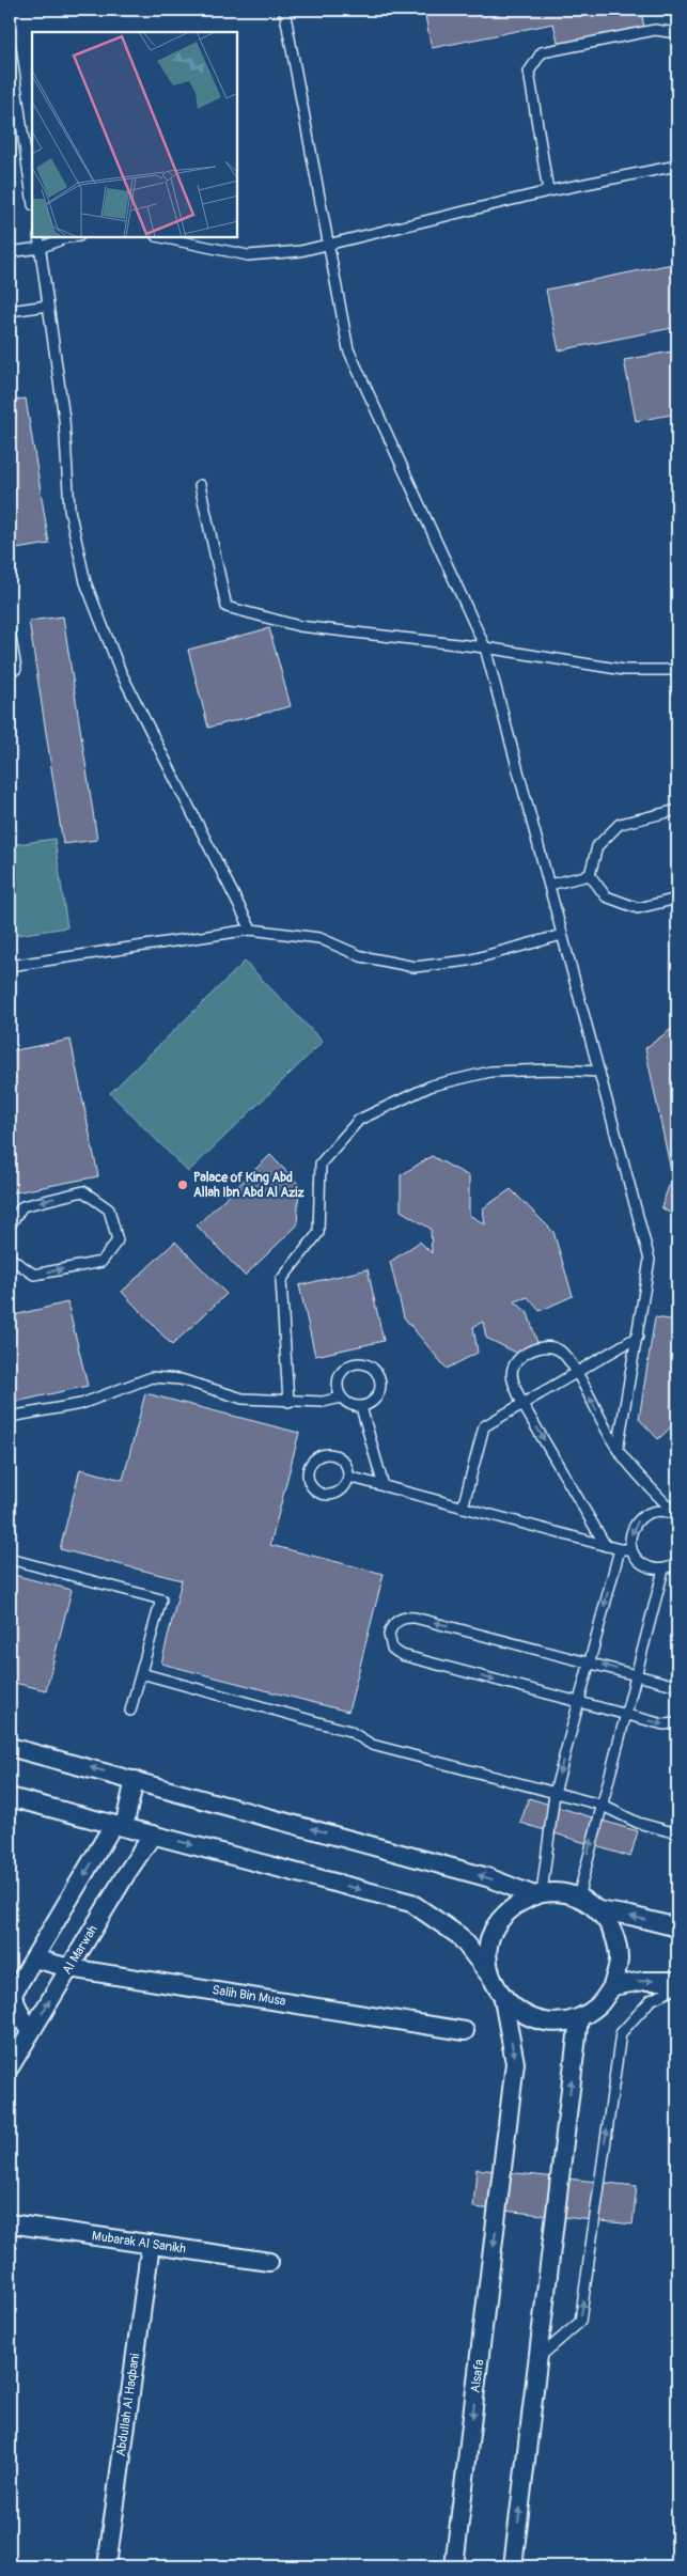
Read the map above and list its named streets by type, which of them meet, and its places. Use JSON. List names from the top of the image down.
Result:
{
  "streets": {
    "street": [
      "Al Marwah",
      "Salih Bin Musa",
      "Mubarak Al Sanikh",
      "Alsafa",
      "Abdullah Al Haqbani"
    ]
  },
  "crossings": [
    ["Al Marwah", "Salih Bin Musa"],
    ["Mubarak Al Sanikh", "Abdullah Al Haqbani"]
  ],
  "places": ["Palace of King Abd Allah Ibn Abd Al Aziz"]
}
